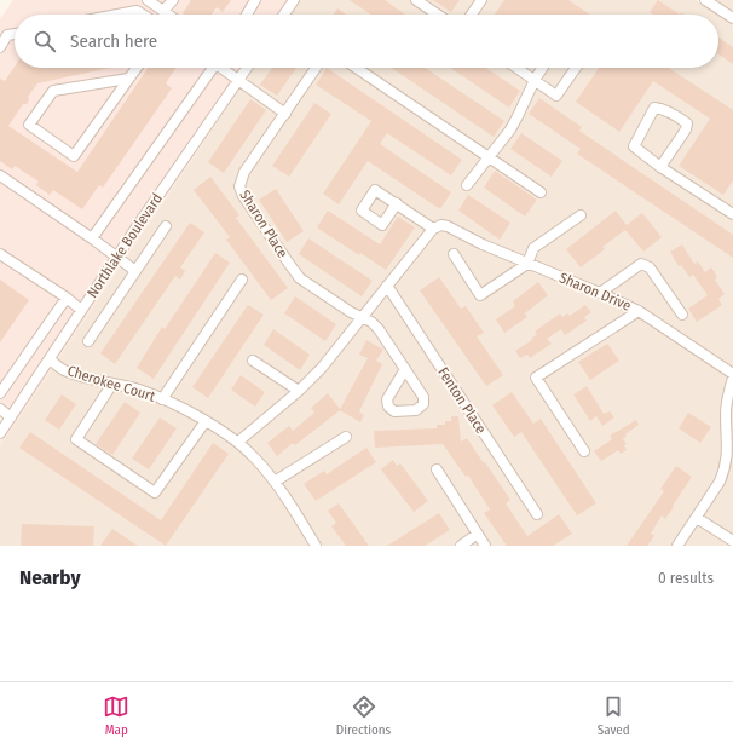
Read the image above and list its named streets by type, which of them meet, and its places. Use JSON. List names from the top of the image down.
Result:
{
  "streets": {
    "street": [
      "Sharon Place",
      "Northlake Boulevard",
      "Sharon Drive",
      "Cherokee Court",
      "Fenton Place"
    ]
  },
  "crossings": [
    ["Northlake Boulevard", "Cherokee Court"]
  ],
  "page": {
    "search": "Search here",
    "heading": ["Nearby", "0 results"],
    "nav": ["Map", "Directions", "Saved"]
  }
}
